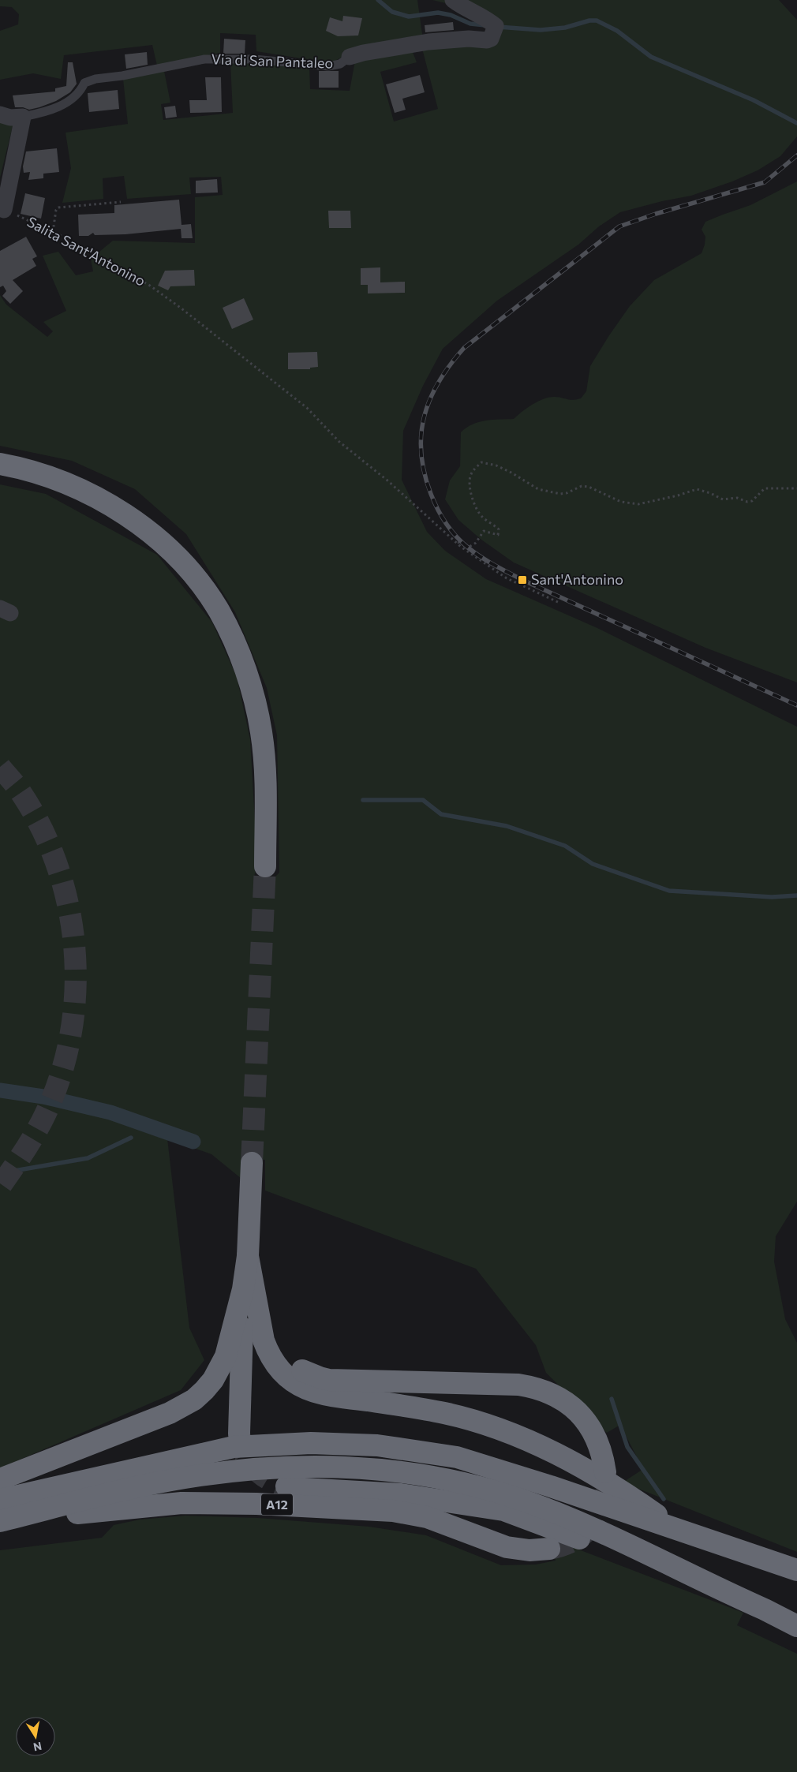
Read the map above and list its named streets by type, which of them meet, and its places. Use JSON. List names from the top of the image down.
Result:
{
  "streets": {
    "highway": ["A12"],
    "street": ["Via di San Pantaleo"],
    "path": ["Salita Sant'Antonino"]
  },
  "places": {
    "transit": ["Sant'Antonino"]
  },
  "north": "bottom"
}
